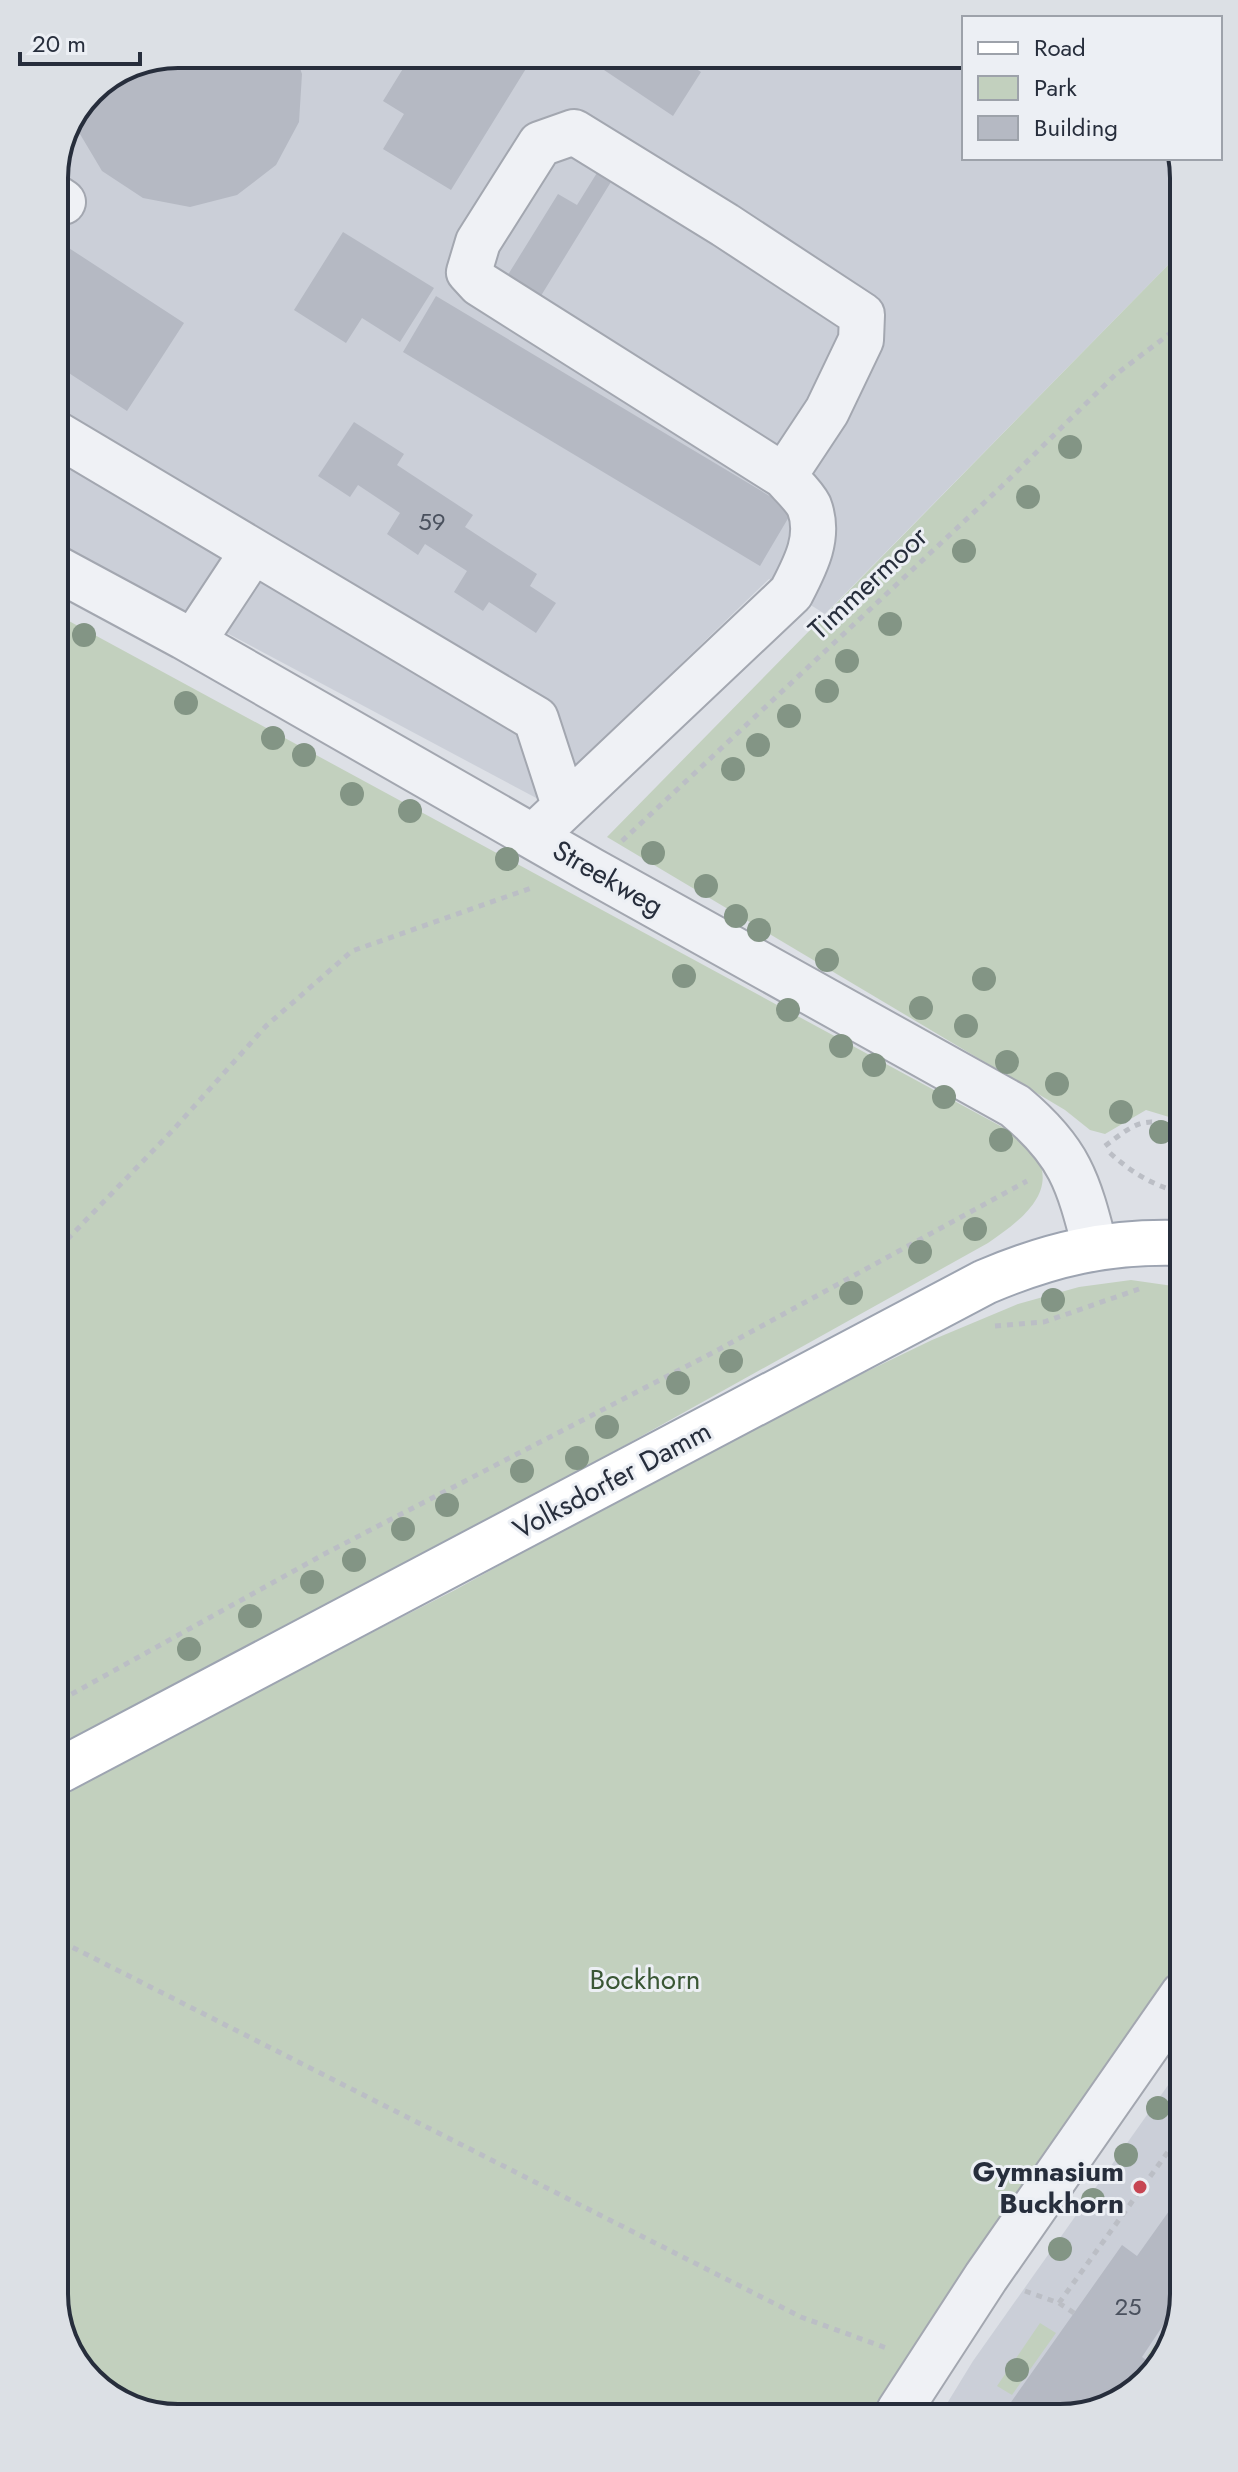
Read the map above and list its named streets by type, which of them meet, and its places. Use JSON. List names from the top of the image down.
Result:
{
  "streets": {
    "main road": ["Volksdorfer Damm"],
    "street": ["Streekweg"],
    "path": ["Timmermoor"]
  },
  "crossings": [
    ["Timmermoor", "Streekweg"],
    ["Streekweg", "Volksdorfer Damm"]
  ],
  "parks": ["Bockhorn"],
  "places": ["Gymnasium Buckhorn"],
  "house_numbers": ["59", "25"],
  "legend": ["Road", "Park", "Building"],
  "scale_bar": "20 m"
}
